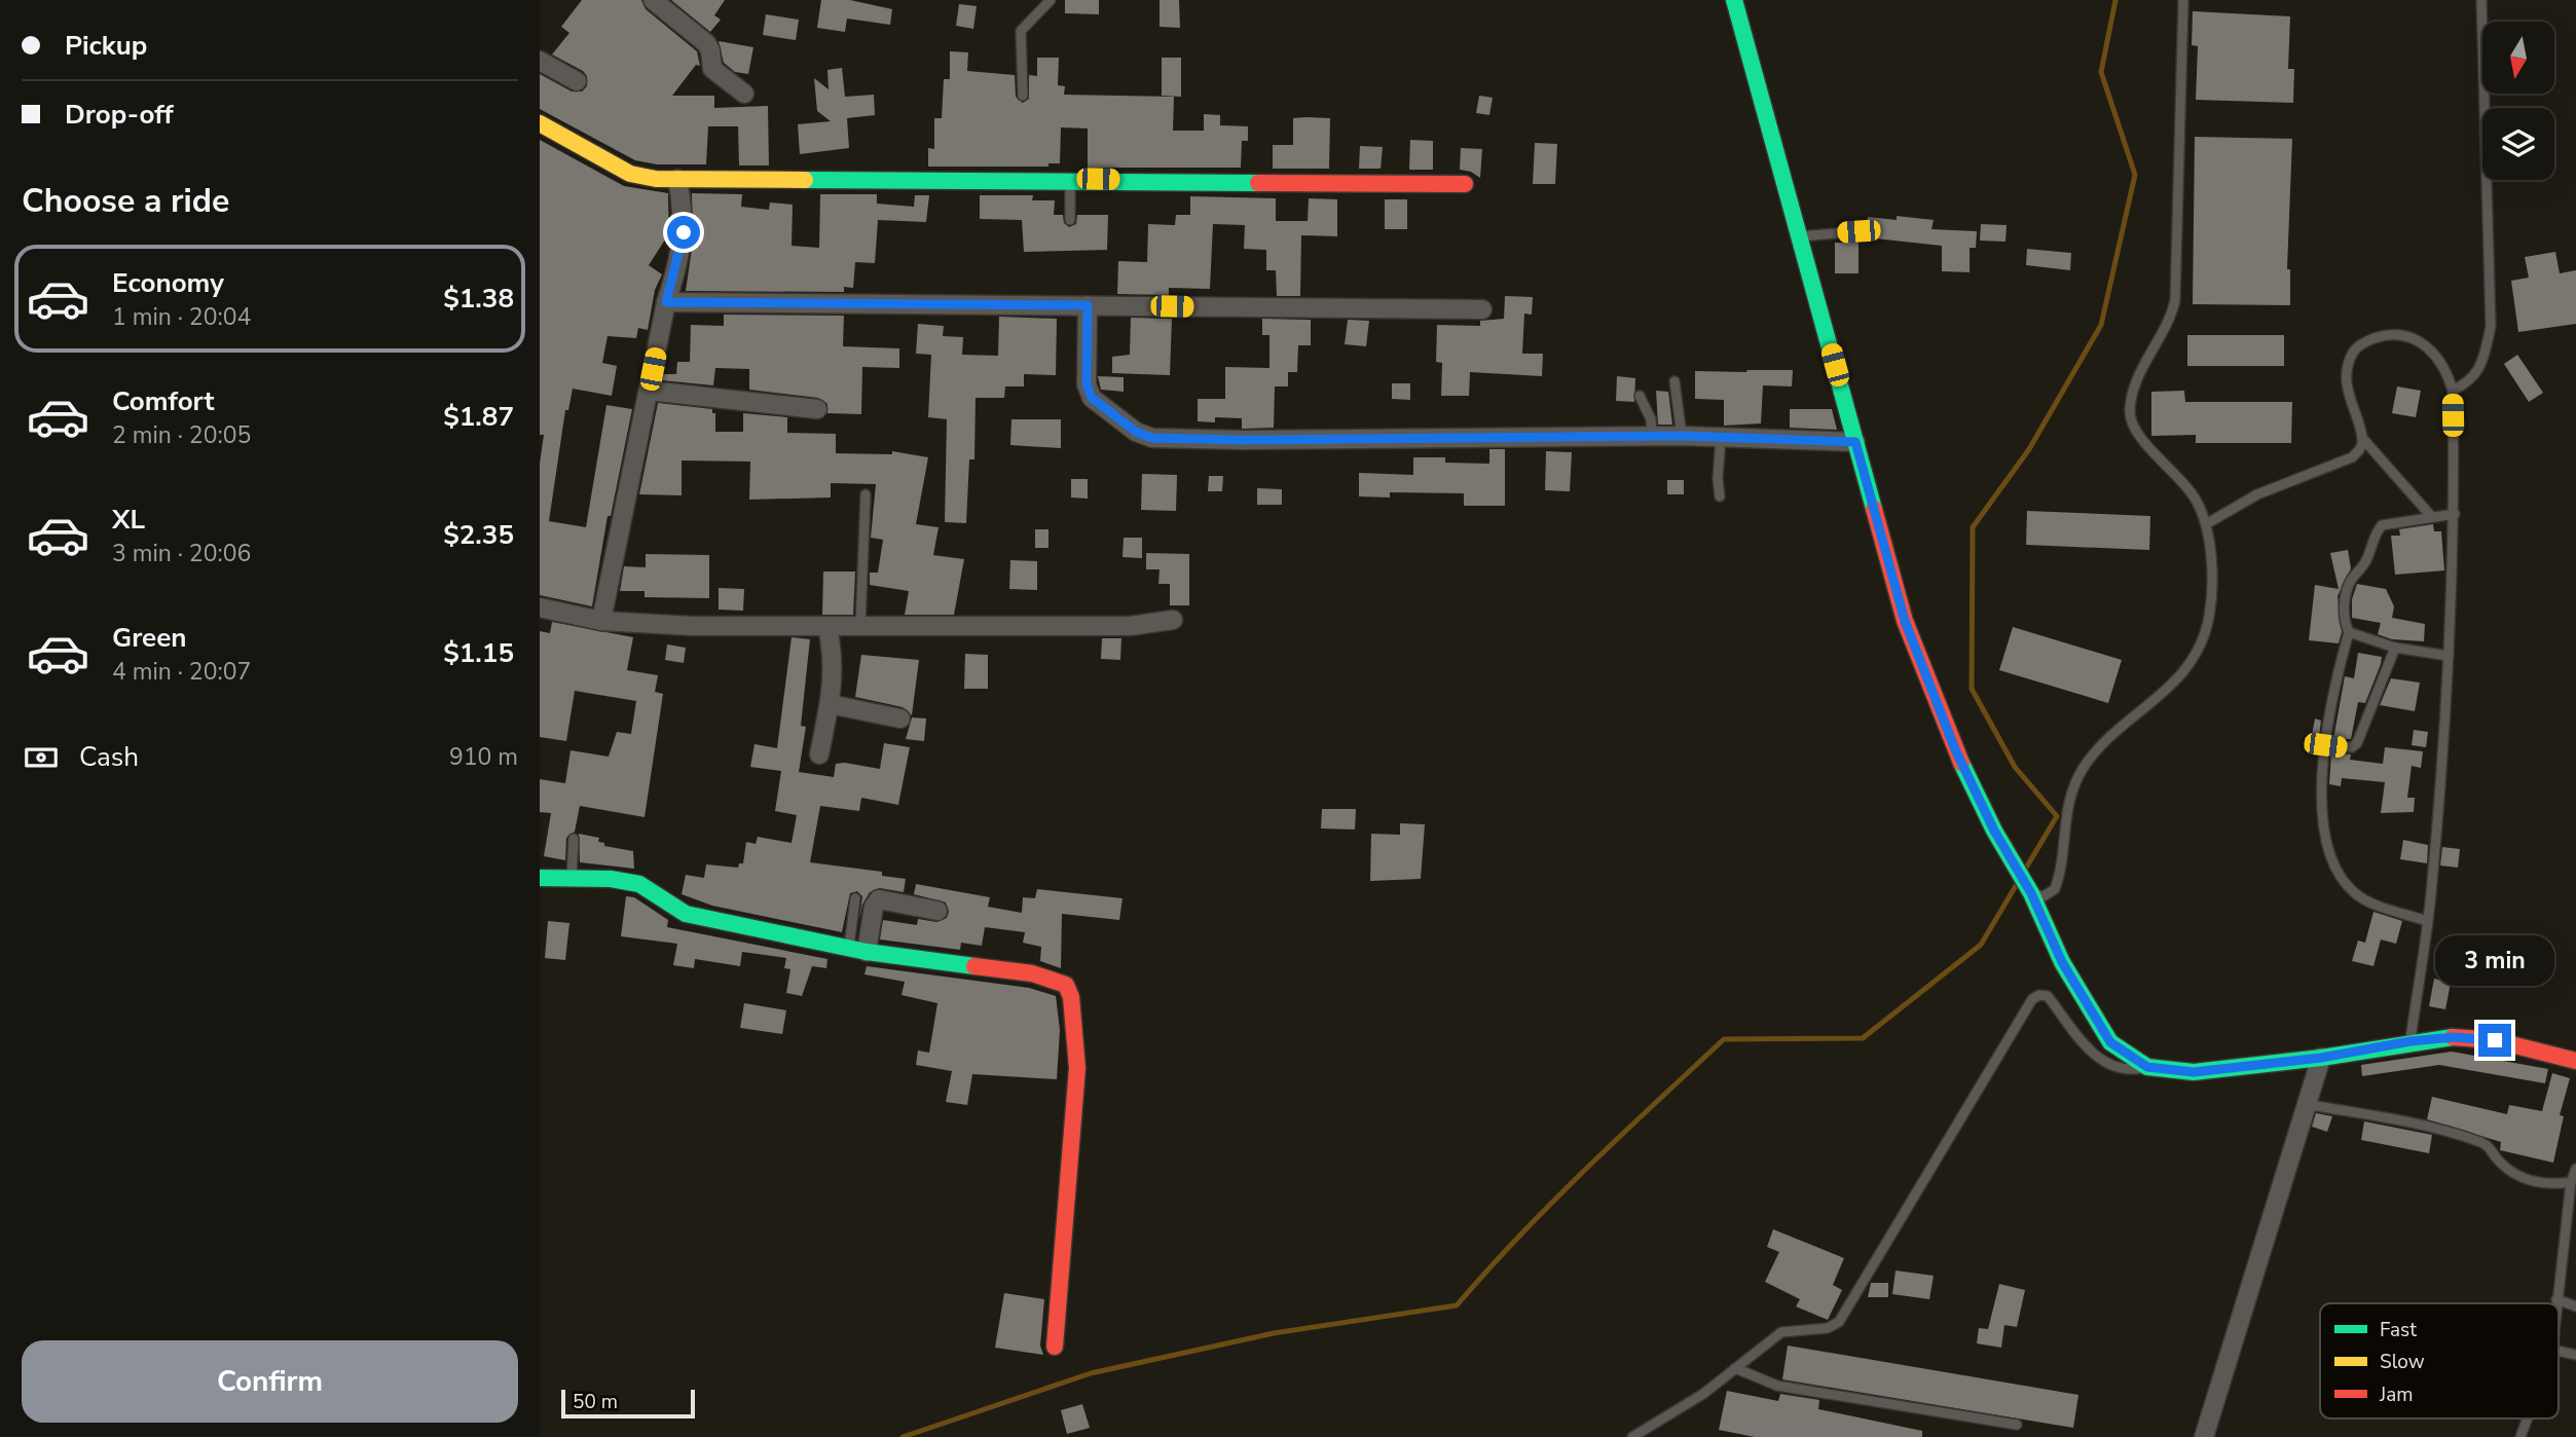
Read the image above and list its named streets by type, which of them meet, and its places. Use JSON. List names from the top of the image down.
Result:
{
  "legend": ["Fast", "Slow", "Jam"],
  "scale_bar": "50 m",
  "north": "bottom",
  "page": {
    "banner": ["Pickup", "Drop-off"],
    "heading": "Choose a ride",
    "list": [
      {
        "name": "Economy",
        "note": "1 min · 20:04",
        "value": "$1.38"
      },
      {
        "name": "Comfort",
        "note": "2 min · 20:05",
        "value": "$1.87"
      },
      {
        "name": "XL",
        "note": "3 min · 20:06",
        "value": "$2.35"
      },
      {
        "name": "Green",
        "note": "4 min · 20:07",
        "value": "$1.15"
      }
    ],
    "pay": ["Cash", "910 m"],
    "bubble": "3 min",
    "buttons": "Confirm",
    "scale": "50 m"
  }
}
